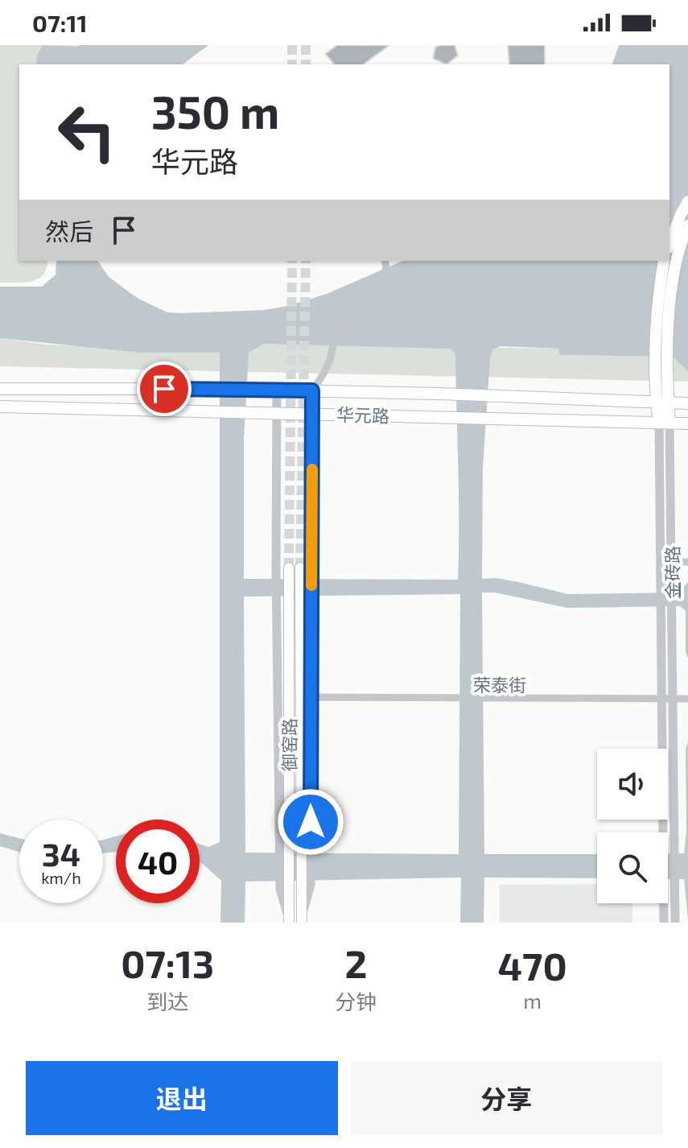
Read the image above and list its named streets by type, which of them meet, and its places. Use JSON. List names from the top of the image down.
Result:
{
  "streets": {
    "main road": ["华元路", "金砖路", "御窑路"],
    "street": ["荣泰街"]
  },
  "crossings": [
    ["华元路", "金砖路"],
    ["金砖路", "荣泰街"]
  ],
  "page": {
    "status": "07:11",
    "turn": ["350 m", "华元路"],
    "then": "然后",
    "speed": "34 km/h",
    "limit": "40",
    "eta": [
      "07:13",
      "到达",
      "2",
      "分钟",
      "470",
      "m"
    ],
    "buttons": ["退出", "分享"]
  }
}
